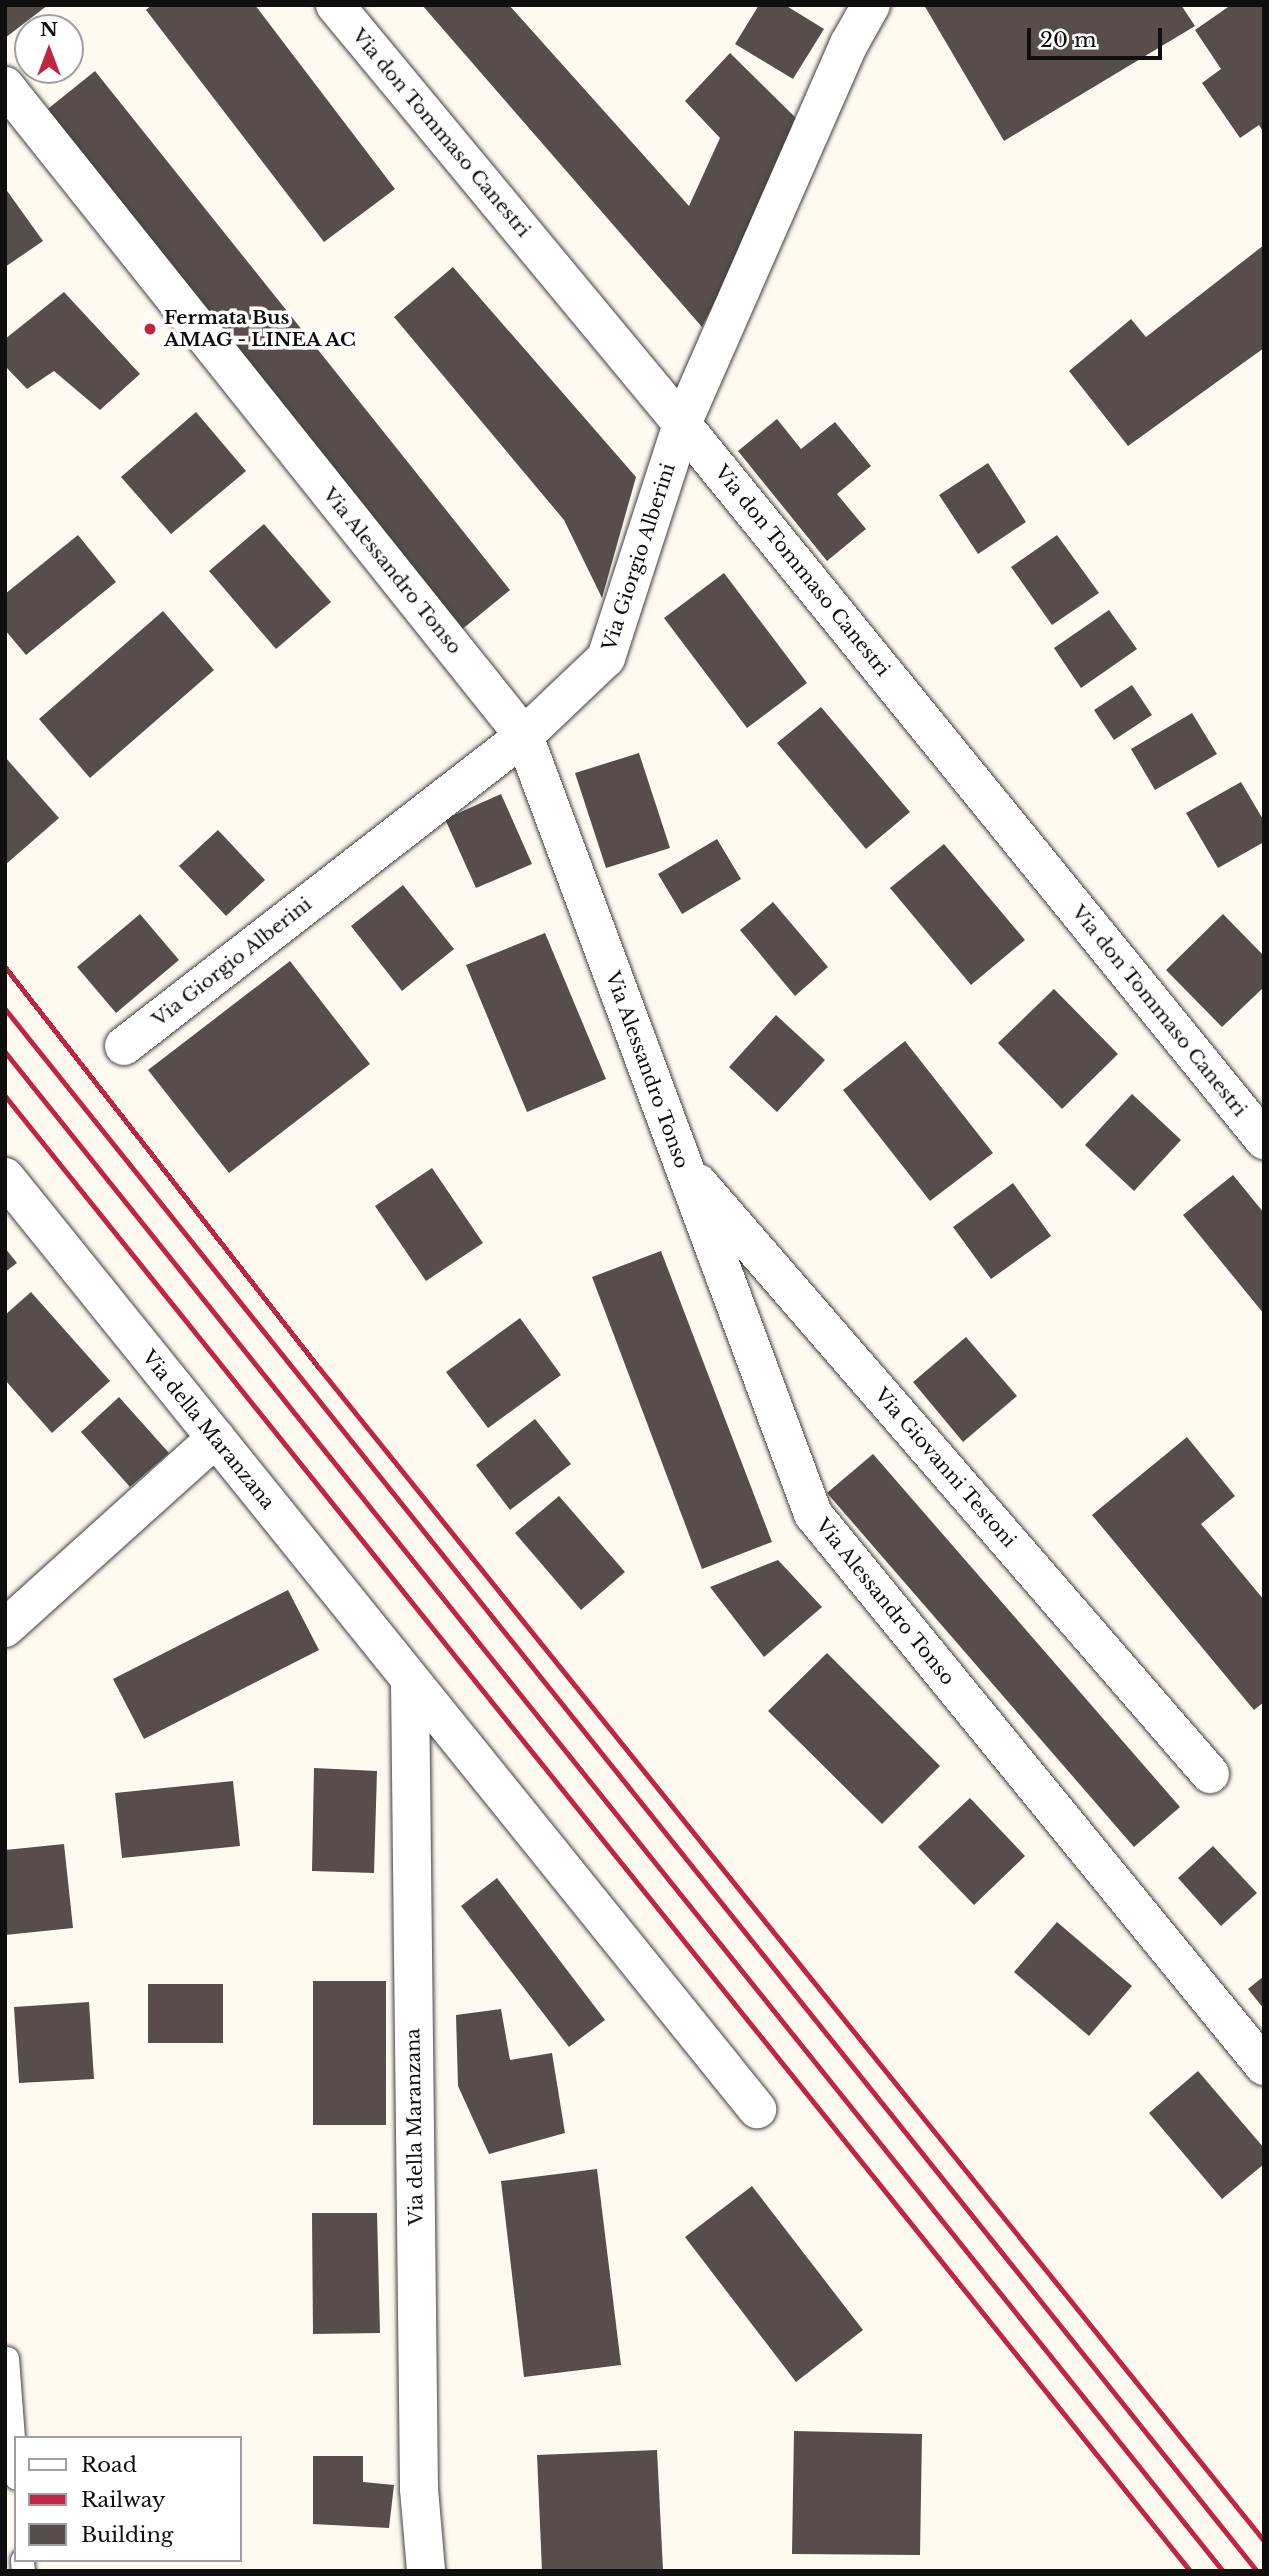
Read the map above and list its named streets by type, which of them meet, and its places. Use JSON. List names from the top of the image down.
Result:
{
  "streets": {
    "street": [
      "Via don Tommaso Canestri",
      "Via Giorgio Alberini",
      "Via Alessandro Tonso",
      "Via della Maranzana",
      "Via Giovanni Testoni"
    ]
  },
  "crossings": [
    ["Via don Tommaso Canestri", "Via Giorgio Alberini"],
    ["Via Giorgio Alberini", "Via Alessandro Tonso"],
    ["Via Alessandro Tonso", "Via Giovanni Testoni"]
  ],
  "places": ["Fermata Bus AMAG - LINEA AC"],
  "legend": ["Road", "Railway", "Building"],
  "scale_bar": "20 m",
  "north": "top"
}
